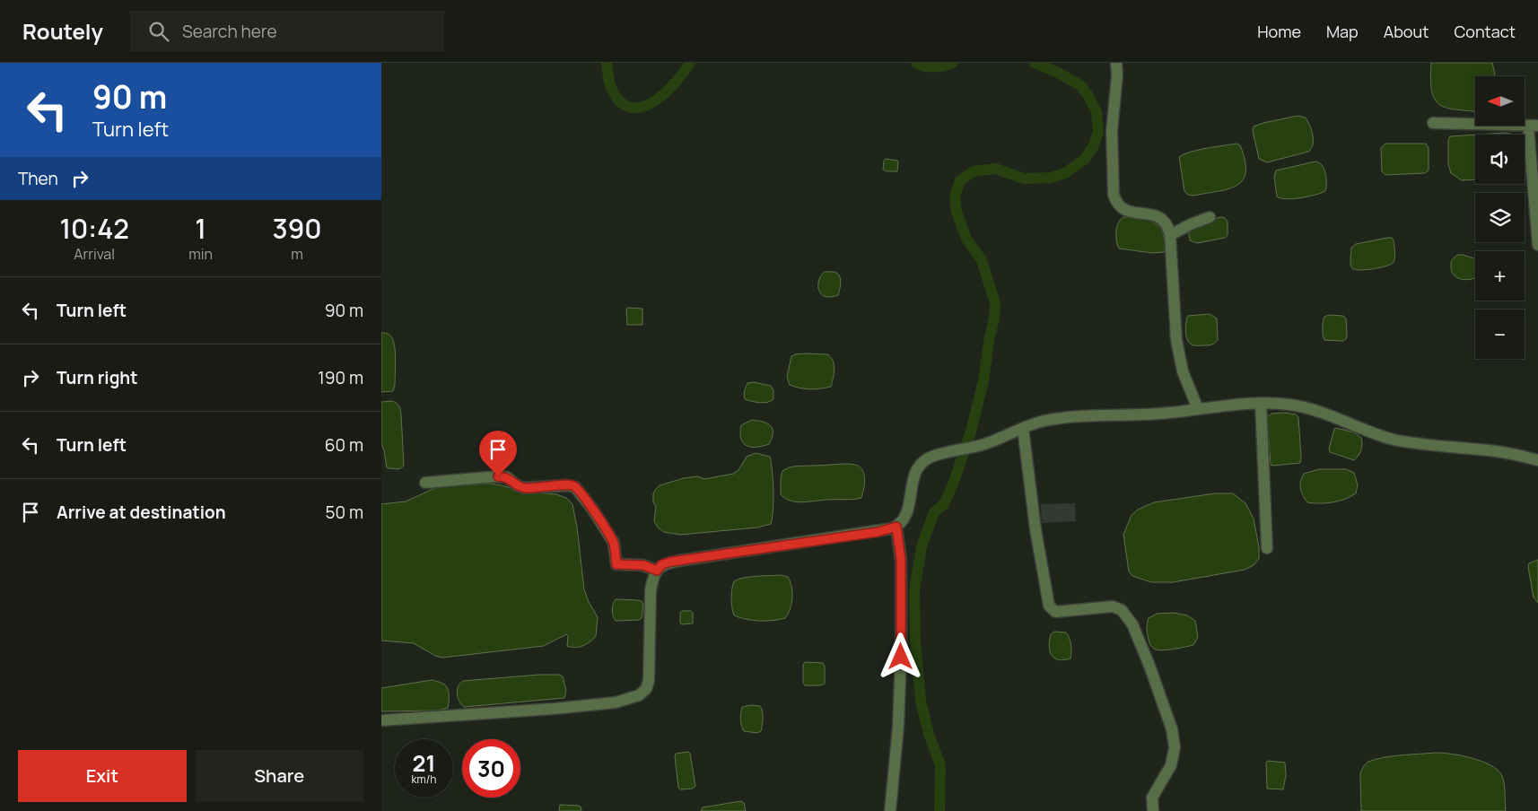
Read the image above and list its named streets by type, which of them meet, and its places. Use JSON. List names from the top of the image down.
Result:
{
  "north": "left",
  "page": {
    "header": "Routely",
    "search": "Search here",
    "nav": [
      "Home",
      "Map",
      "About",
      "Contact"
    ],
    "turn": ["90 m", "Turn left"],
    "map_buttons": ["+", "−"],
    "then": "Then",
    "eta": [
      "10:42",
      "Arrival",
      "1",
      "min",
      "390",
      "m"
    ],
    "list": [
      {
        "name": "Turn left",
        "value": "90 m"
      },
      {
        "name": "Turn right",
        "value": "190 m"
      },
      {
        "name": "Turn left",
        "value": "60 m"
      },
      {
        "name": "Arrive at destination",
        "value": "50 m"
      }
    ],
    "speed": "21 km/h",
    "limit": "30",
    "buttons": ["Exit", "Share"]
  }
}
